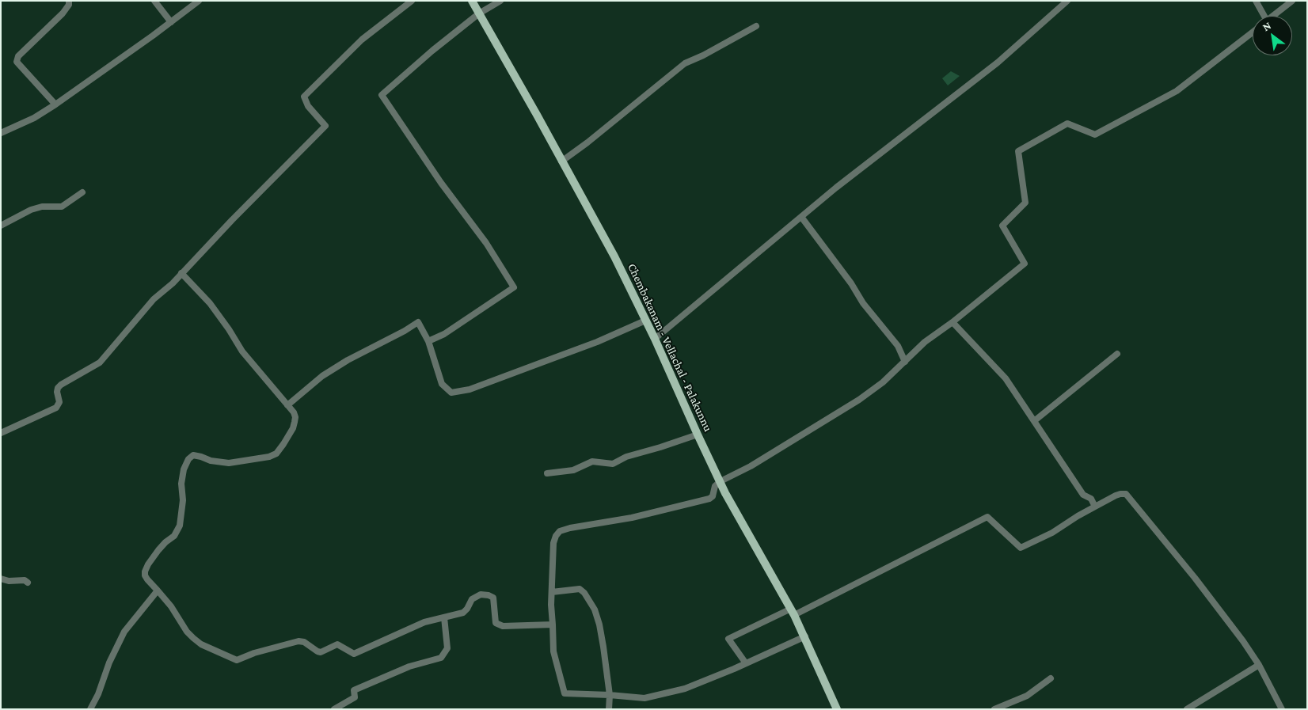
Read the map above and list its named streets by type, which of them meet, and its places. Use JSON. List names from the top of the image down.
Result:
{
  "streets": {
    "main road": ["Chembakanam - Vellachal - Palakunnu"]
  },
  "north": "top left"
}
